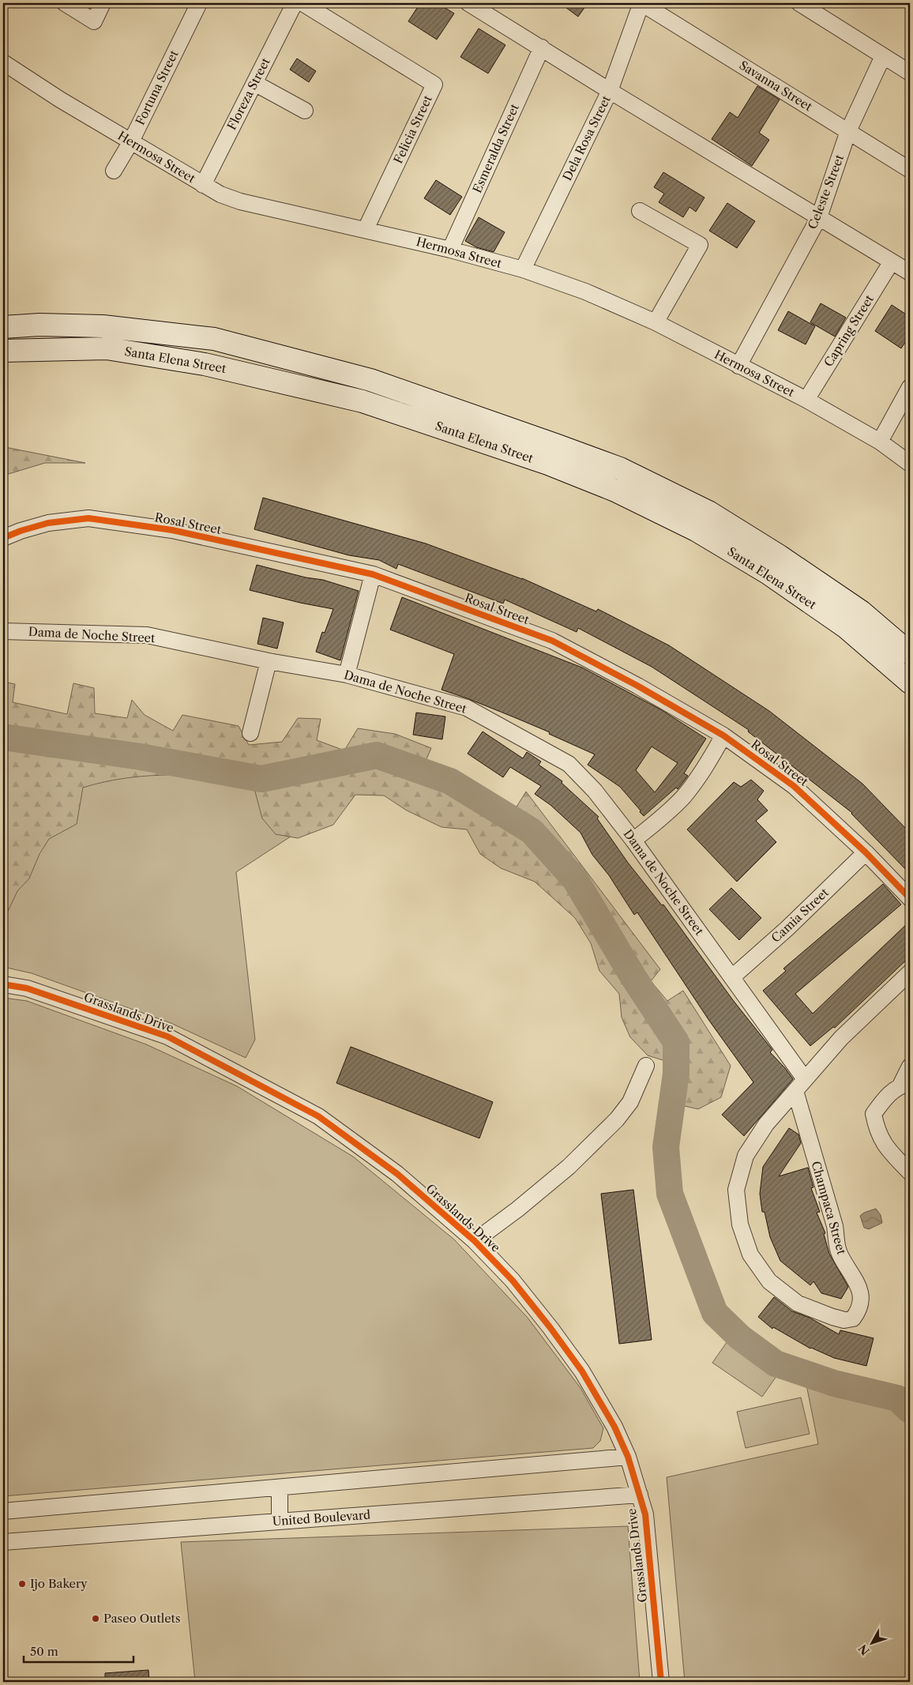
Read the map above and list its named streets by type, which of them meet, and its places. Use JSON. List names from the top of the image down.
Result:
{
  "streets": {
    "street": [
      "Savanna Street",
      "Fortuna Street",
      "Floreza Street",
      "Felicia Street",
      "Dela Rosa Street",
      "Esmeralda Street",
      "Hermosa Street",
      "Celeste Street",
      "Capring Street",
      "Santa Elena Street",
      "Rosal Street",
      "Dama de Noche Street",
      "Camia Street",
      "Grasslands Drive",
      "Champaca Street",
      "United Boulevard"
    ]
  },
  "crossings": [
    ["Savanna Street", "Dela Rosa Street"],
    ["Savanna Street", "Celeste Street"],
    ["Fortuna Street", "Hermosa Street"],
    ["Floreza Street", "Hermosa Street"],
    ["Felicia Street", "Hermosa Street"],
    ["Dela Rosa Street", "Hermosa Street"],
    ["Esmeralda Street", "Hermosa Street"],
    ["Hermosa Street", "Celeste Street"],
    ["Hermosa Street", "Capring Street"],
    ["Rosal Street", "Camia Street"],
    ["Dama de Noche Street", "Camia Street"],
    ["Dama de Noche Street", "Champaca Street"],
    ["Grasslands Drive", "United Boulevard"]
  ],
  "places": ["Ijo Bakery", "Paseo Outlets"],
  "scale_bar": "50 m",
  "north": "bottom left"
}
